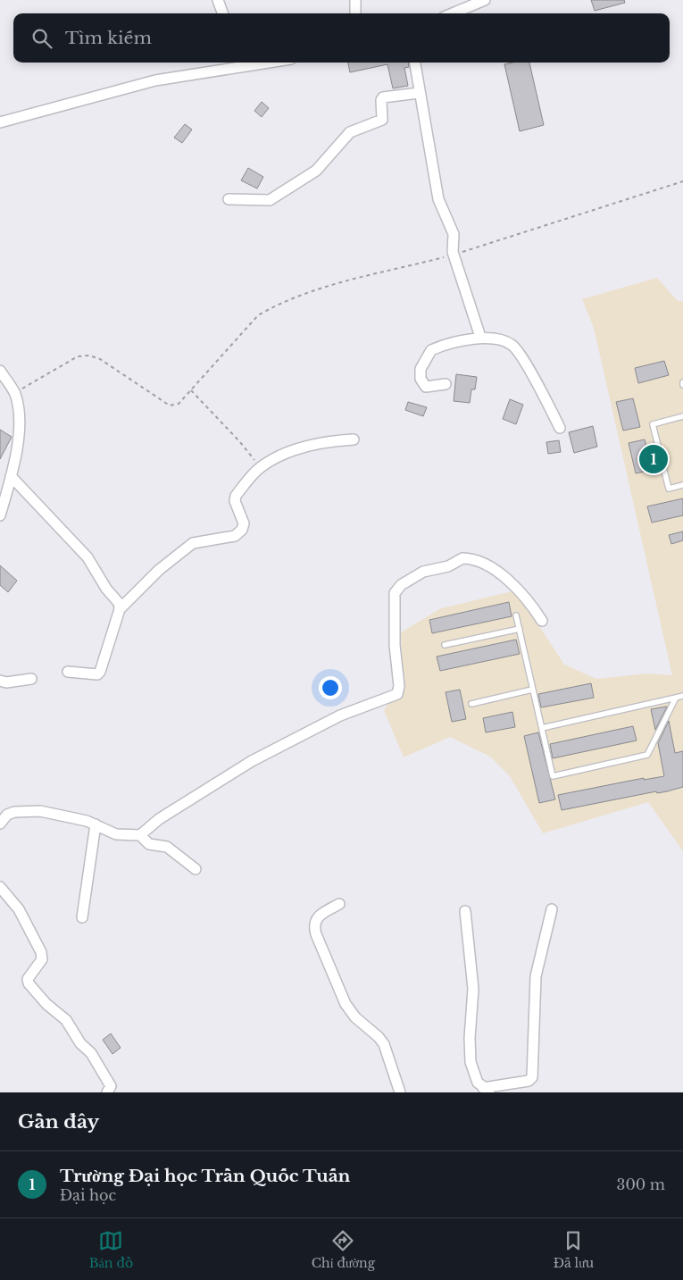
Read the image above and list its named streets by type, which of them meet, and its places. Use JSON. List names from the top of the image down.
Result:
{
  "page": {
    "search": "Tìm kiếm",
    "pins": "1",
    "heading": "Gần đây",
    "list": [
      {
        "mark": "1",
        "name": "Trường Đại học Trần Quốc Tuấn",
        "note": "Đại học",
        "value": "300 m"
      }
    ],
    "nav": ["Bản đồ", "Chỉ đường", "Đã lưu"]
  }
}
